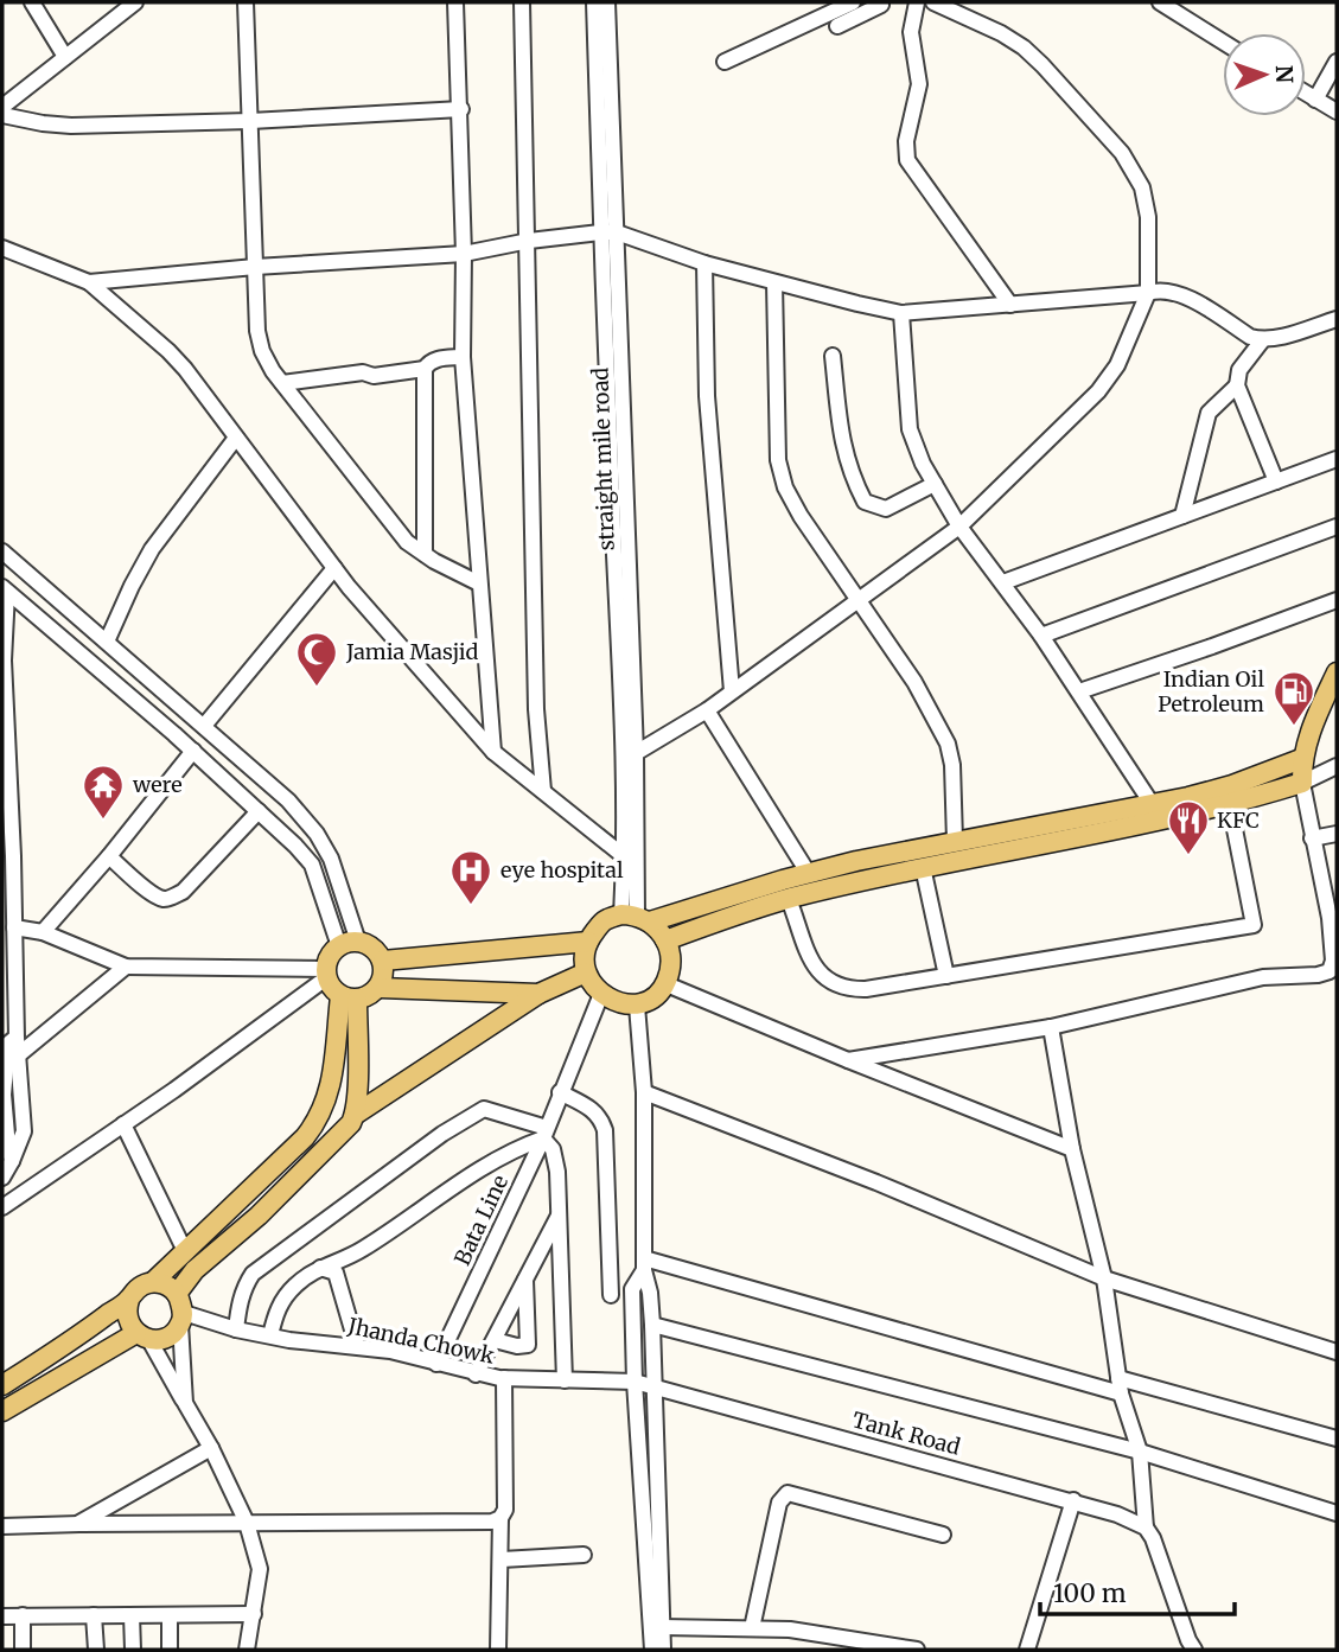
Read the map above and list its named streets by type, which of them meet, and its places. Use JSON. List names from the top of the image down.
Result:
{
  "streets": {
    "street": [
      "straight mile road",
      "Bata Line",
      "Jhanda Chowk",
      "Tank Road"
    ]
  },
  "crossings": [
    ["straight mile road", "Bata Line"],
    ["Bata Line", "Jhanda Chowk"],
    ["Jhanda Chowk", "Tank Road"]
  ],
  "places": {
    "mosque": ["Jamia Masjid"],
    "fuel station": ["Indian Oil Petroleum"],
    "temple": ["were"],
    "restaurant": ["KFC"],
    "hospital": ["eye hospital"]
  },
  "scale_bar": "100 m",
  "north": "right"
}
